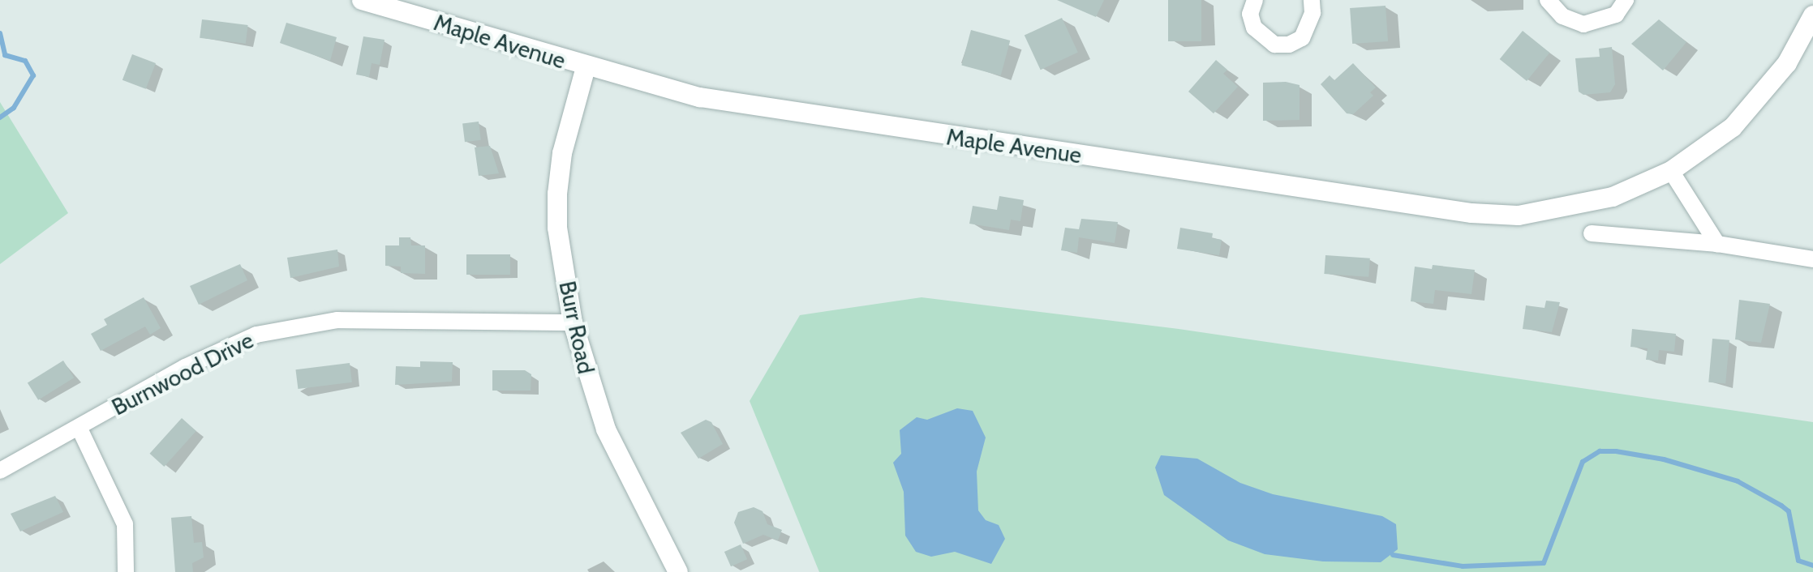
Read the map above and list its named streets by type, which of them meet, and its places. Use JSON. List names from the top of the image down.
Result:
{
  "streets": {
    "street": ["Maple Avenue", "Burr Road", "Burnwood Drive"]
  },
  "crossings": [
    ["Maple Avenue", "Burr Road"],
    ["Burr Road", "Burnwood Drive"]
  ]
}
